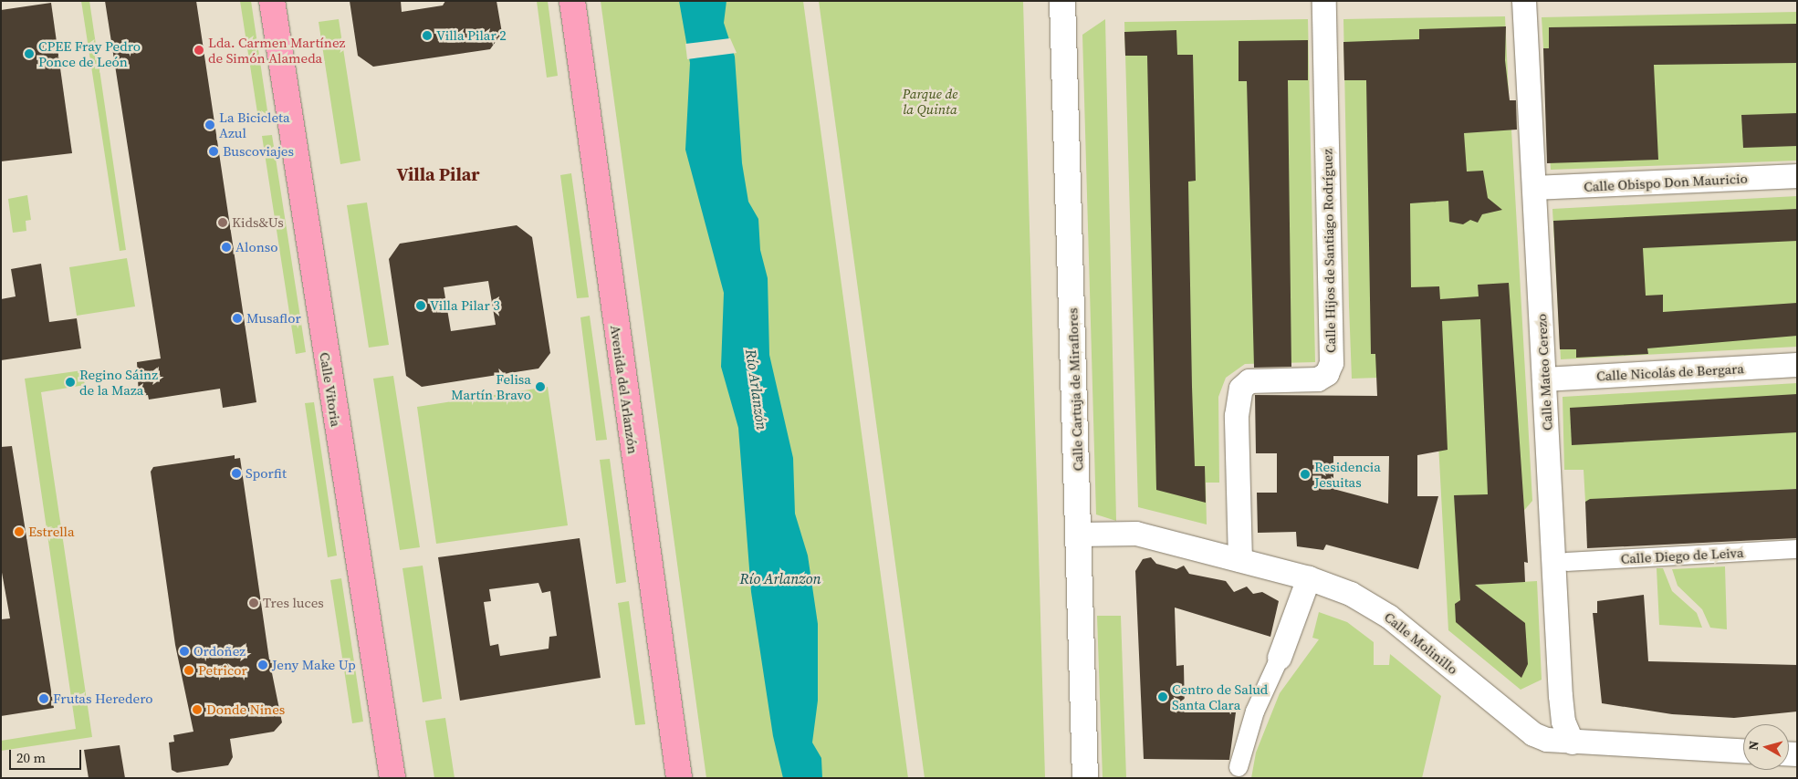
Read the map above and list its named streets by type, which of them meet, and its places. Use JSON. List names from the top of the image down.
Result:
{
  "streets": {
    "highway": ["Calle Vitoria", "Avenida del Arlanzón"],
    "street": [
      "Calle Obispo Don Mauricio",
      "Calle Hijos de Santiago Rodríguez",
      "Calle Mateo Cerezo",
      "Calle Nicolás de Bergara",
      "Calle Cartuja de Miraflores",
      "Calle Diego de Leiva",
      "Calle Molinillo"
    ]
  },
  "crossings": [
    ["Calle Obispo Don Mauricio", "Calle Mateo Cerezo"],
    ["Calle Hijos de Santiago Rodríguez", "Calle Molinillo"],
    ["Calle Mateo Cerezo", "Calle Nicolás de Bergara"],
    ["Calle Mateo Cerezo", "Calle Molinillo"],
    ["Calle Cartuja de Miraflores", "Calle Molinillo"]
  ],
  "districts": ["Villa Pilar"],
  "water": ["Río Arlanzón", "Río Arlanzon"],
  "parks": ["Parque de la Quinta"],
  "places": [
    "Villa Pilar 2",
    "Lda. Carmen Martínez de Simón Alameda",
    "CPEE Fray Pedro Ponce de León",
    "La Bicicleta Azul",
    "Buscoviajes",
    "Kids&Us",
    "Alonso",
    "Villa Pilar 3",
    "Musaflor",
    "Regino Sáinz de la Maza",
    "Felisa Martín Bravo",
    "Sporfit",
    "Residencia Jesuitas",
    "Estrella",
    "Tres luces",
    "Ordoñez",
    "Jeny Make Up",
    "Petricor",
    "Centro de Salud Santa Clara",
    "Frutas Heredero",
    "Donde Nines"
  ],
  "scale_bar": "20 m",
  "north": "left"
}
